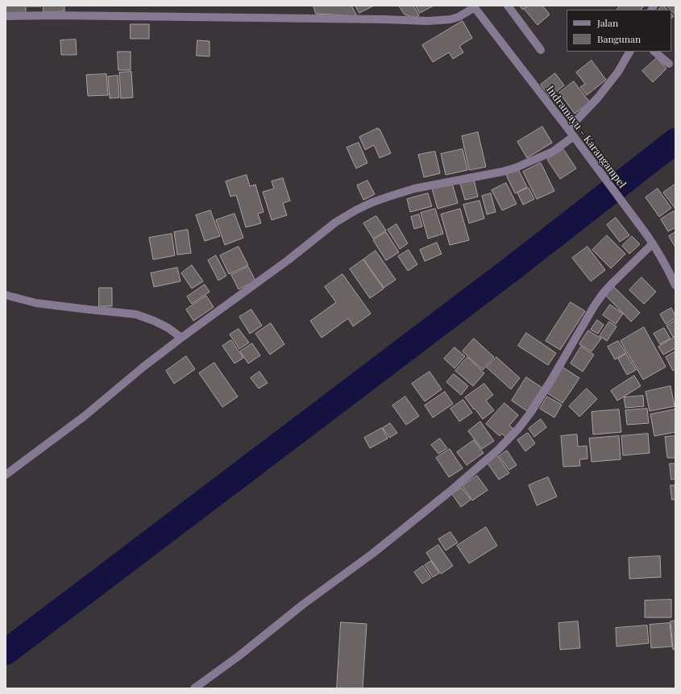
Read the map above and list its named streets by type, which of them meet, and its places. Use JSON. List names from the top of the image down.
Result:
{
  "streets": {
    "street": ["Indramayu - Karangampel"]
  },
  "legend": ["Jalan", "Bangunan"]
}
